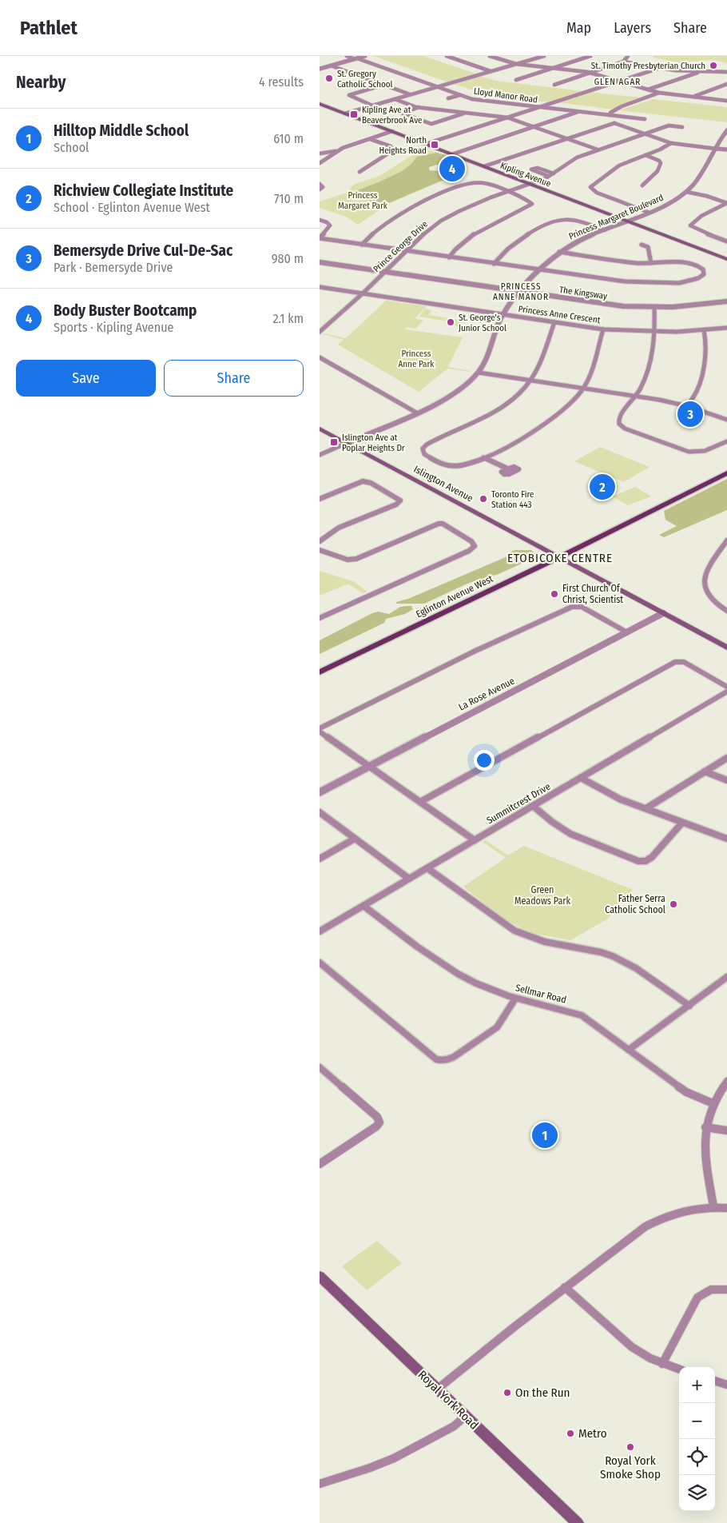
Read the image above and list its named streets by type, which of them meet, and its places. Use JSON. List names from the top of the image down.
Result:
{
  "streets": {
    "main road": [
      "Kipling Avenue",
      "Islington Avenue",
      "Eglinton Avenue West",
      "Royal York Road"
    ],
    "street": [
      "Lloyd Manor Road",
      "Princess Margaret Boulevard",
      "Prince George Drive",
      "The Kingsway",
      "Princess Anne Crescent",
      "La Rose Avenue",
      "Summitcrest Drive",
      "Sellmar Road"
    ]
  },
  "crossings": [
    ["Kipling Avenue", "Princess Margaret Boulevard"],
    ["Kipling Avenue", "Prince George Drive"],
    ["Princess Margaret Boulevard", "The Kingsway"],
    ["Princess Margaret Boulevard", "Princess Anne Crescent"],
    ["Princess Margaret Boulevard", "Islington Avenue"],
    ["Prince George Drive", "The Kingsway"],
    ["Prince George Drive", "Princess Anne Crescent"],
    ["Islington Avenue", "Eglinton Avenue West"],
    ["Islington Avenue", "La Rose Avenue"],
    ["Summitcrest Drive", "Sellmar Road"]
  ],
  "districts": ["GLEN AGAR", "PRINCESS ANNE MANOR", "ETOBICOKE CENTRE"],
  "parks": ["Princess Margaret Park", "Princess Anne Park", "Green Meadows Park"],
  "places": {
    "other": [
      "St. Timothy Presbyterian Church",
      "St. Gregory Catholic School",
      "St. George's Junior School",
      "Toronto Fire Station 443",
      "First Church Of Christ, Scientist",
      "Father Serra Catholic School",
      "On the Run",
      "Metro",
      "Royal York Smoke Shop"
    ],
    "transit": ["Kipling Ave at Beaverbrook Ave", "North Heights Road", "Islington Ave at Poplar Heights Dr"]
  },
  "page": {
    "header": "Pathlet",
    "nav": ["Map", "Layers", "Share"],
    "heading": ["Nearby", "4 results"],
    "list": [
      {
        "mark": "1",
        "name": "Hilltop Middle School",
        "note": "School",
        "value": "610 m"
      },
      {
        "mark": "2",
        "name": "Richview Collegiate Institute",
        "note": "School · Eglinton Avenue West",
        "value": "710 m"
      },
      {
        "mark": "3",
        "name": "Bemersyde Drive Cul-De-Sac",
        "note": "Park · Bemersyde Drive",
        "value": "980 m"
      },
      {
        "mark": "4",
        "name": "Body Buster Bootcamp",
        "note": "Sports · Kipling Avenue",
        "value": "2.1 km"
      }
    ],
    "pins": [
      "4",
      "3",
      "2",
      "1"
    ],
    "buttons": ["Save", "Share"],
    "map_buttons": ["+", "−"]
  }
}
